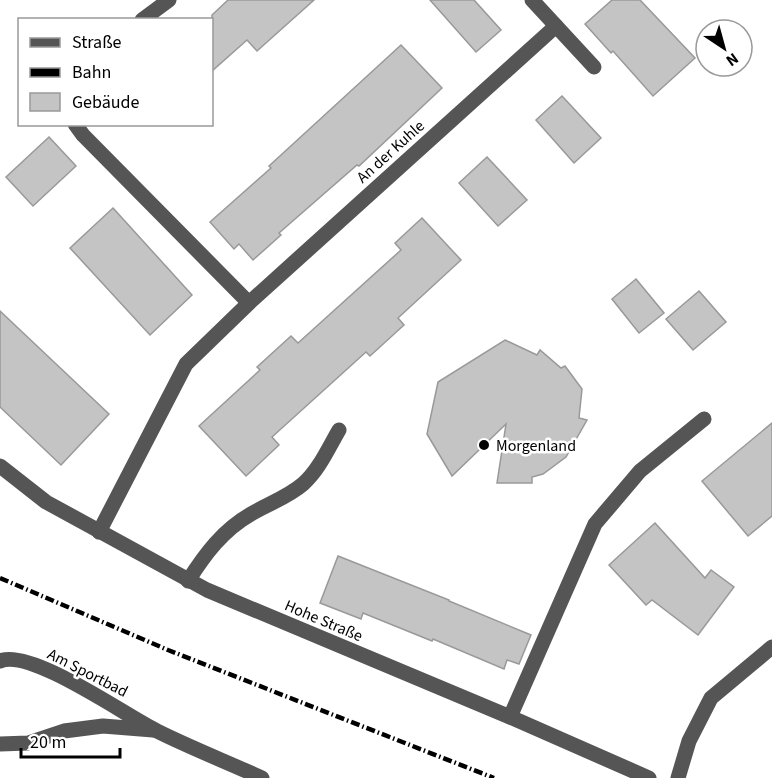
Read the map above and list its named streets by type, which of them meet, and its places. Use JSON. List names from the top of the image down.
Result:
{
  "streets": {
    "street": ["An der Kuhle", "Hohe Straße", "Am Sportbad"]
  },
  "crossings": [
    ["An der Kuhle", "Hohe Straße"]
  ],
  "places": ["Morgenland"],
  "legend": ["Straße", "Bahn", "Gebäude"],
  "scale_bar": "20 m",
  "north": "bottom right"
}
